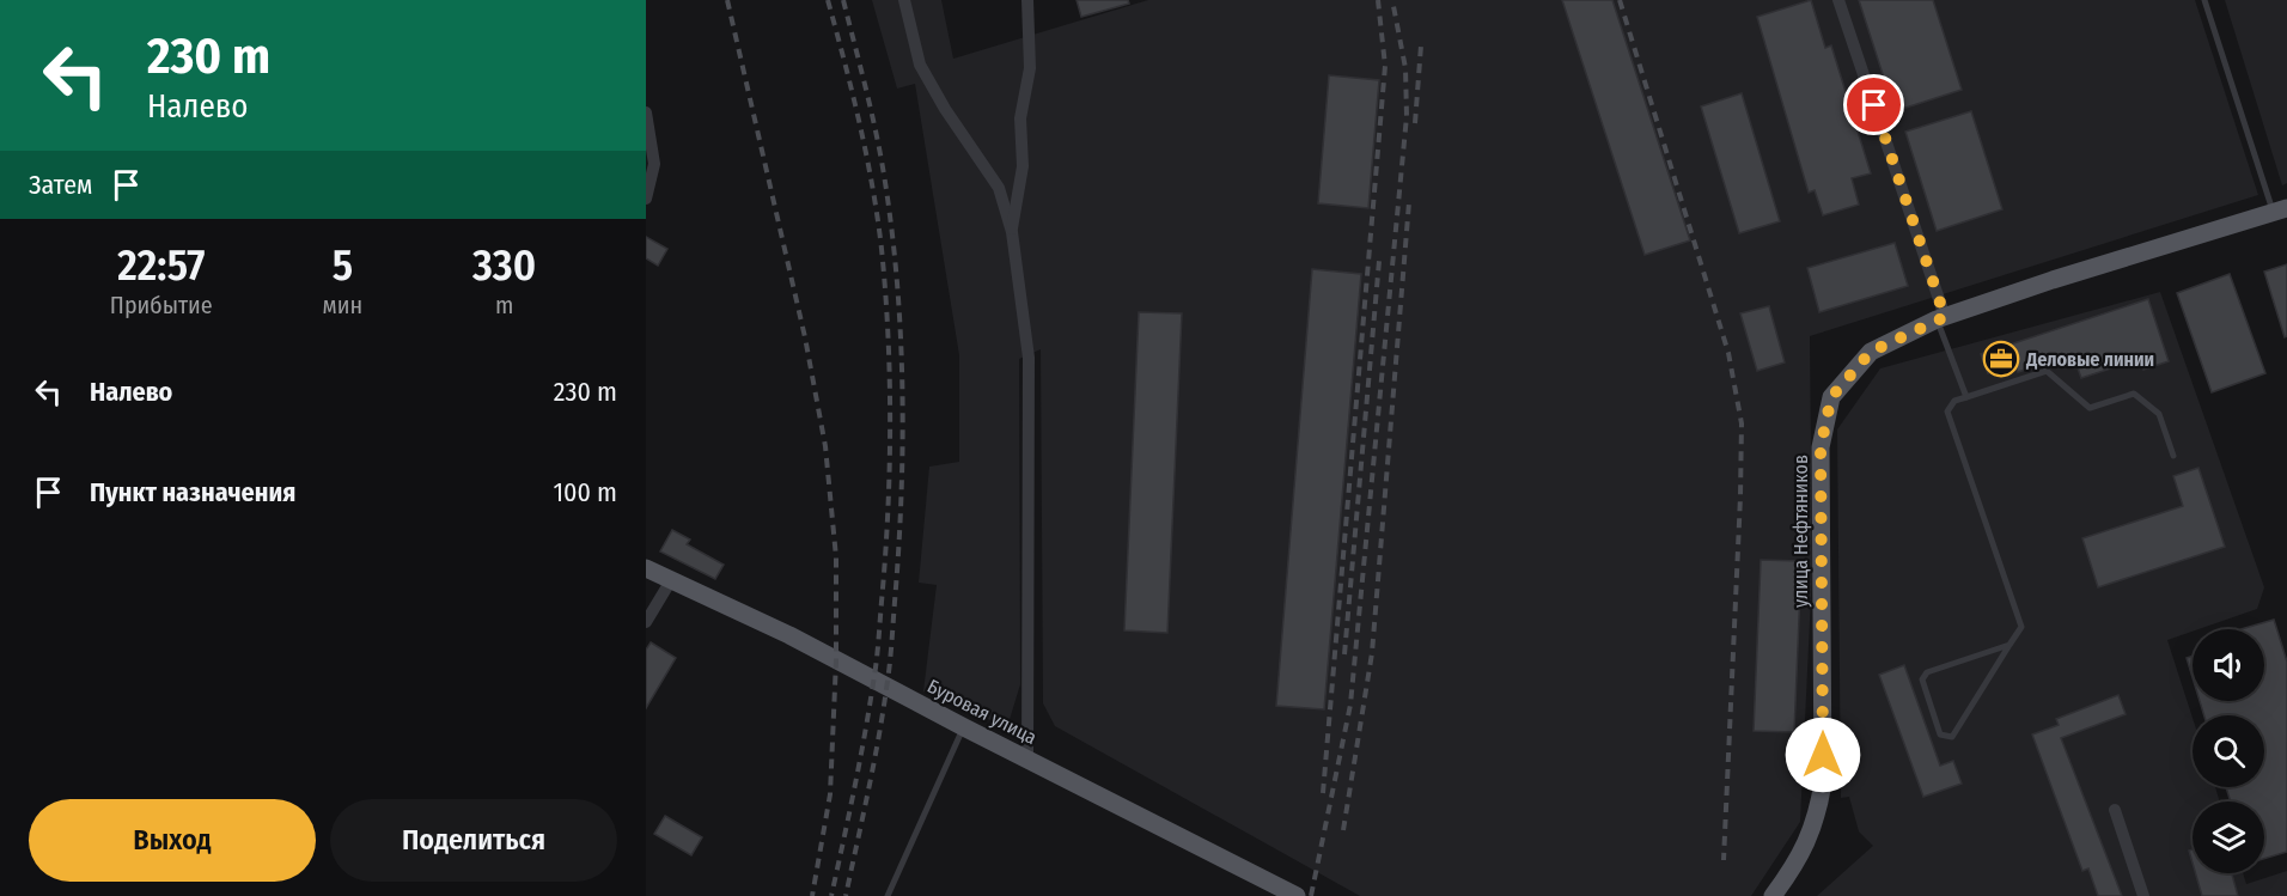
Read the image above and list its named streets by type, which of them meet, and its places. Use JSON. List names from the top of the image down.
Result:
{
  "streets": {
    "main road": ["улица Нефтяников", "Буровая улица"]
  },
  "places": {
    "office": ["Деловые линии"]
  },
  "page": {
    "turn": ["230 m", "Налево"],
    "then": "Затем",
    "eta": [
      "22:57",
      "Прибытие",
      "5",
      "мин",
      "330",
      "m"
    ],
    "list": [
      {
        "name": "Налево",
        "value": "230 m"
      },
      {
        "name": "Пункт назначения",
        "value": "100 m"
      }
    ],
    "buttons": ["Выход", "Поделиться"]
  }
}
